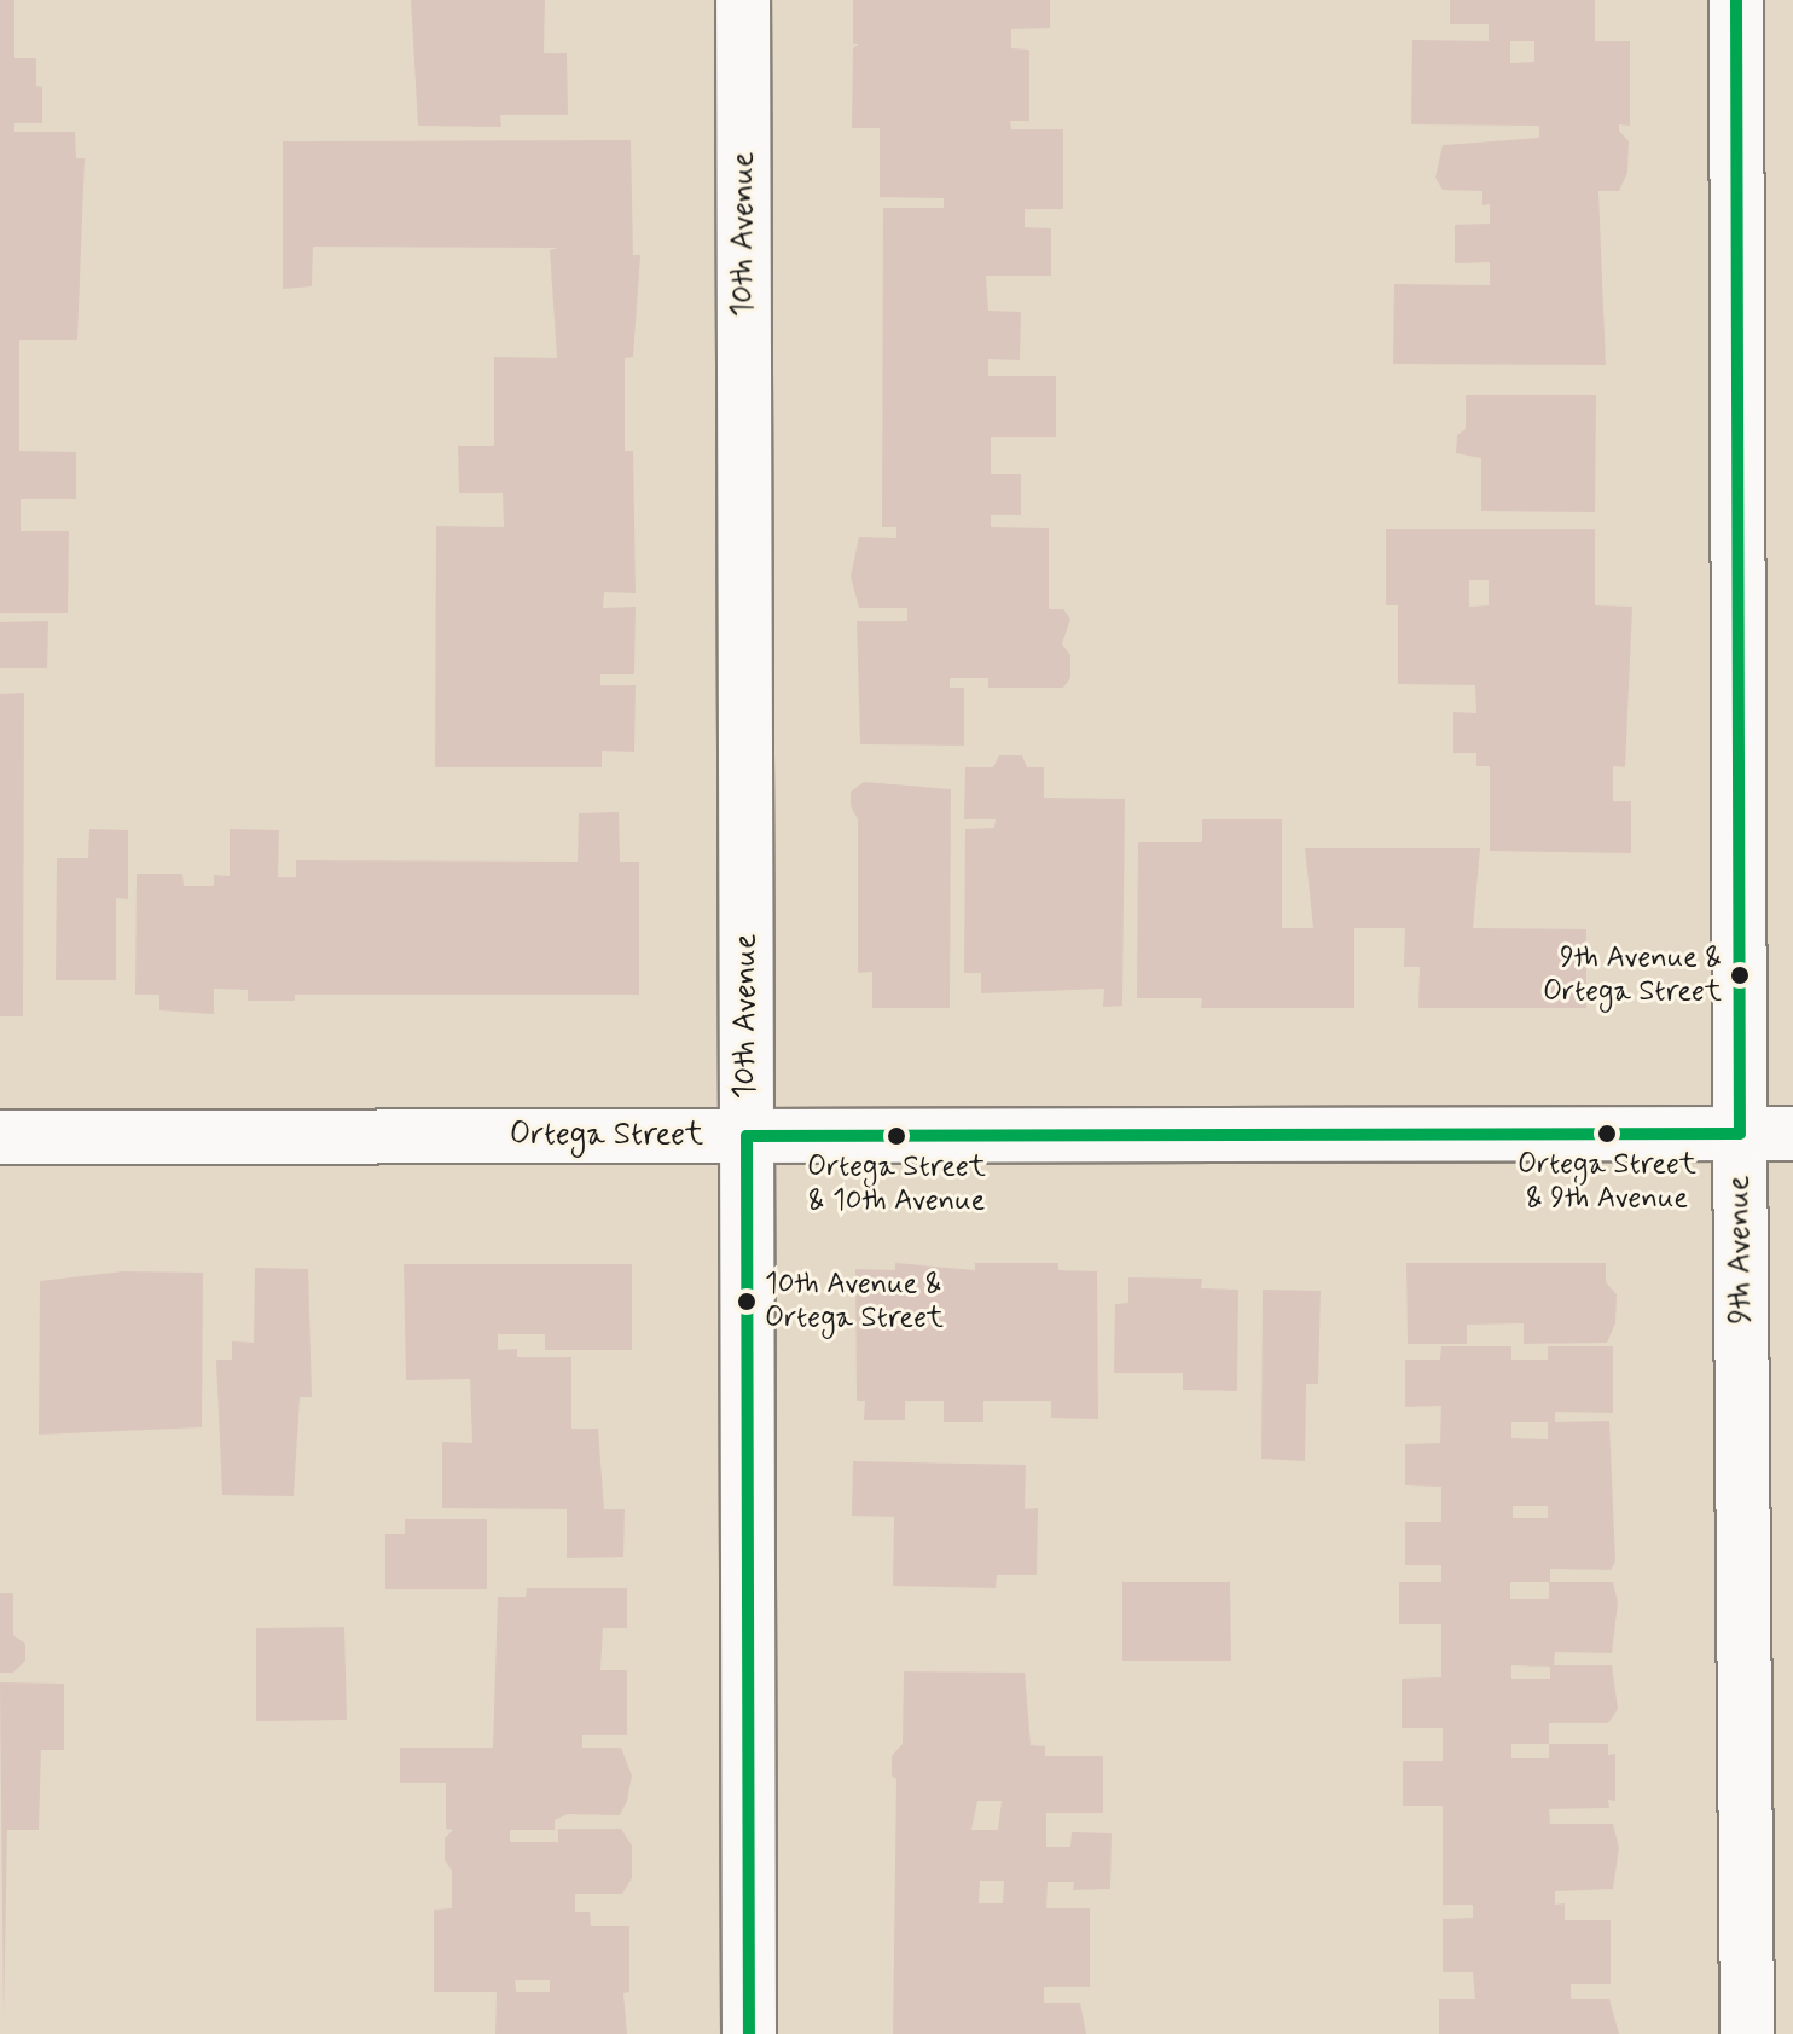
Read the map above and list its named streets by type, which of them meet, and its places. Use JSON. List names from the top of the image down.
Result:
{
  "streets": {
    "street": ["10th Avenue", "Ortega Street", "9th Avenue"]
  },
  "crossings": [
    ["10th Avenue", "Ortega Street"],
    ["Ortega Street", "9th Avenue"]
  ],
  "places": [
    "9th Avenue & Ortega Street",
    "Ortega Street & 9th Avenue",
    "Ortega Street & 10th Avenue",
    "10th Avenue & Ortega Street"
  ]
}
